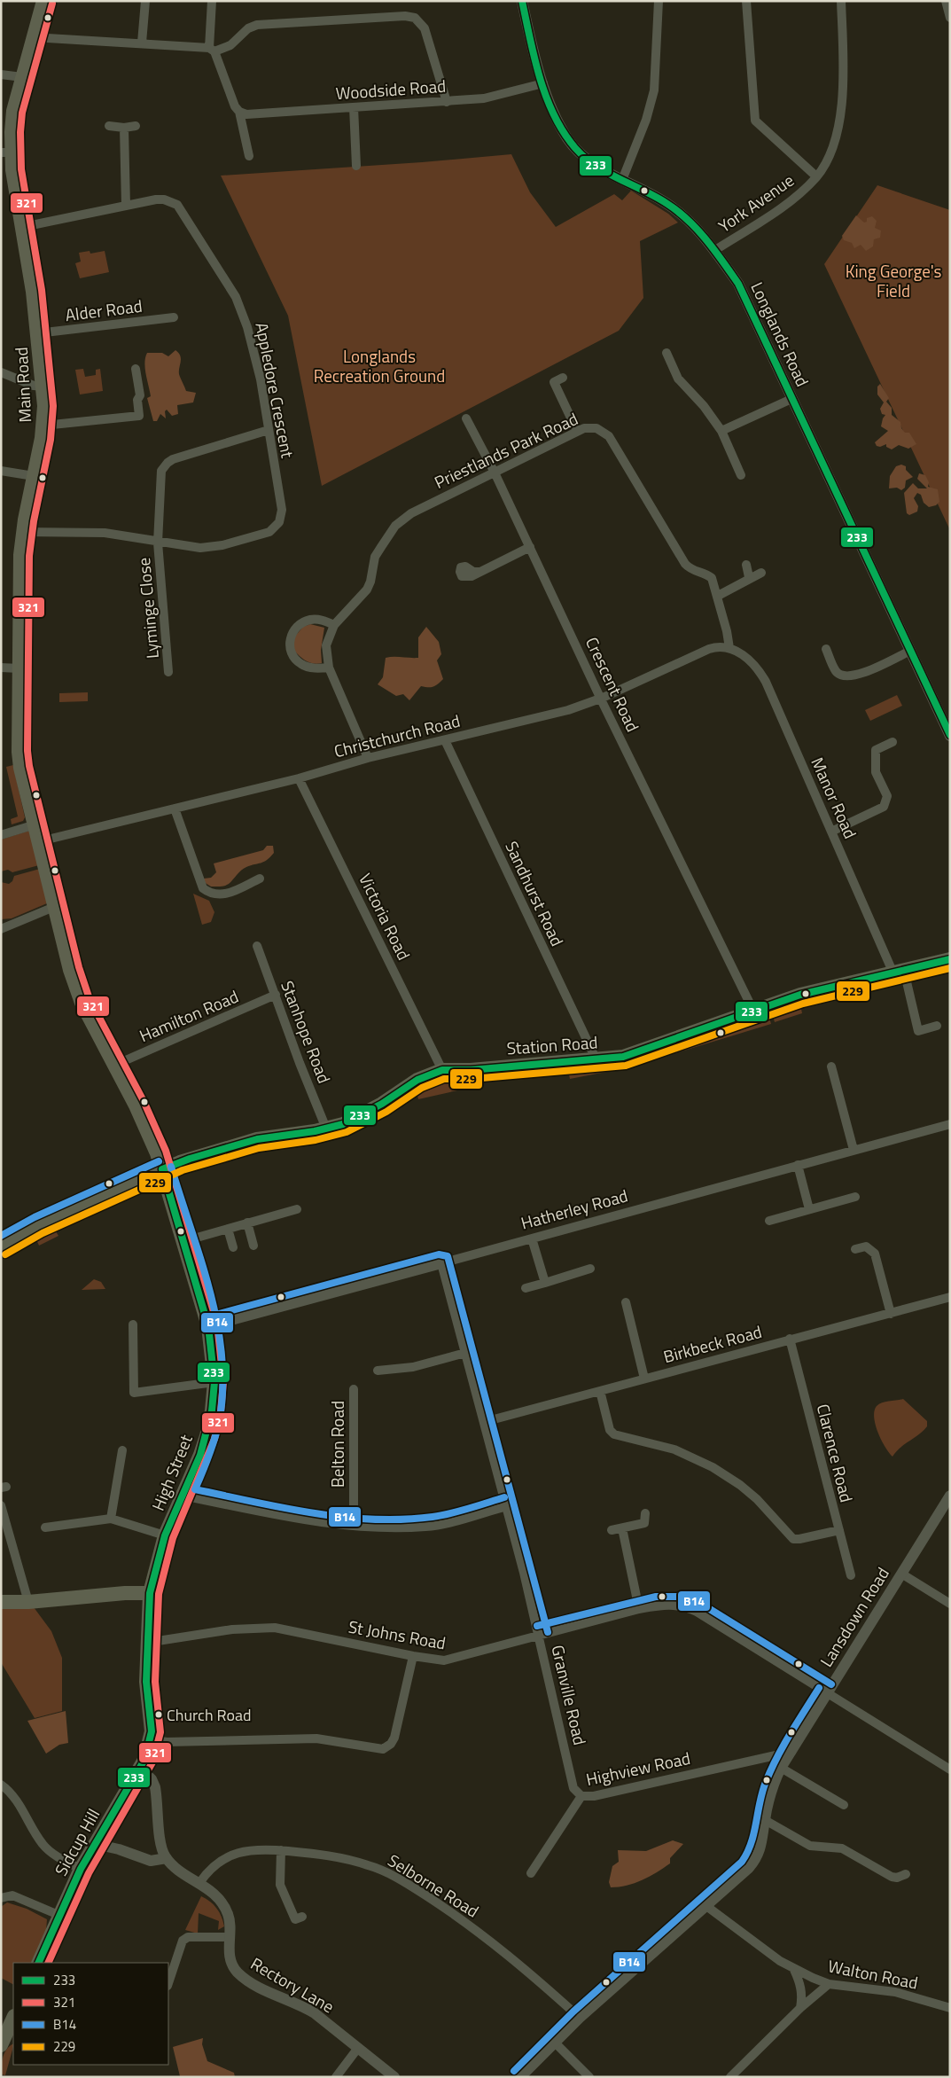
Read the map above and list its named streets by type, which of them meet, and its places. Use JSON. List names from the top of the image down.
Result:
{
  "streets": {
    "main road": [
      "Main Road",
      "Station Road",
      "High Street",
      "Sidcup Hill"
    ],
    "street": [
      "Woodside Road",
      "York Avenue",
      "Alder Road",
      "Longlands Road",
      "Appledore Crescent",
      "Priestlands Park Road",
      "Lyminge Close",
      "Crescent Road",
      "Christchurch Road",
      "Manor Road",
      "Sandhurst Road",
      "Victoria Road",
      "Hamilton Road",
      "Stanhope Road",
      "Hatherley Road",
      "Birkbeck Road",
      "Belton Road",
      "Clarence Road",
      "Lansdown Road",
      "St Johns Road",
      "Granville Road",
      "Highview Road",
      "Selborne Road",
      "Walton Road",
      "Rectory Lane"
    ]
  },
  "crossings": [
    ["Woodside Road", "Longlands Road"],
    ["York Avenue", "Longlands Road"],
    ["Alder Road", "Main Road"],
    ["Main Road", "Appledore Crescent"],
    ["Main Road", "Christchurch Road"],
    ["Main Road", "Hamilton Road"],
    ["Main Road", "Station Road"],
    ["Main Road", "High Street"],
    ["Appledore Crescent", "Lyminge Close"],
    ["Priestlands Park Road", "Crescent Road"],
    ["Priestlands Park Road", "Christchurch Road"],
    ["Priestlands Park Road", "Manor Road"],
    ["Crescent Road", "Christchurch Road"],
    ["Crescent Road", "Station Road"],
    ["Christchurch Road", "Manor Road"],
    ["Christchurch Road", "Sandhurst Road"],
    ["Christchurch Road", "Victoria Road"],
    ["Manor Road", "Station Road"],
    ["Sandhurst Road", "Station Road"],
    ["Victoria Road", "Station Road"],
    ["Hamilton Road", "Stanhope Road"],
    ["Stanhope Road", "Station Road"],
    ["Station Road", "High Street"],
    ["Hatherley Road", "High Street"],
    ["Hatherley Road", "Granville Road"],
    ["Birkbeck Road", "Clarence Road"],
    ["Birkbeck Road", "Granville Road"],
    ["High Street", "St Johns Road"],
    ["High Street", "Sidcup Hill"],
    ["Lansdown Road", "St Johns Road"],
    ["Lansdown Road", "Highview Road"],
    ["Lansdown Road", "Walton Road"],
    ["St Johns Road", "Granville Road"],
    ["Granville Road", "Highview Road"],
    ["Selborne Road", "Rectory Lane"]
  ],
  "parks": ["King George's Field", "Longlands Recreation Ground"],
  "places": ["Church Road"],
  "lines": [
    "transit line 233",
    "transit line 321",
    "transit line 229",
    "transit line B14"
  ],
  "legend": [
    "233",
    "321",
    "B14",
    "229"
  ]
}
